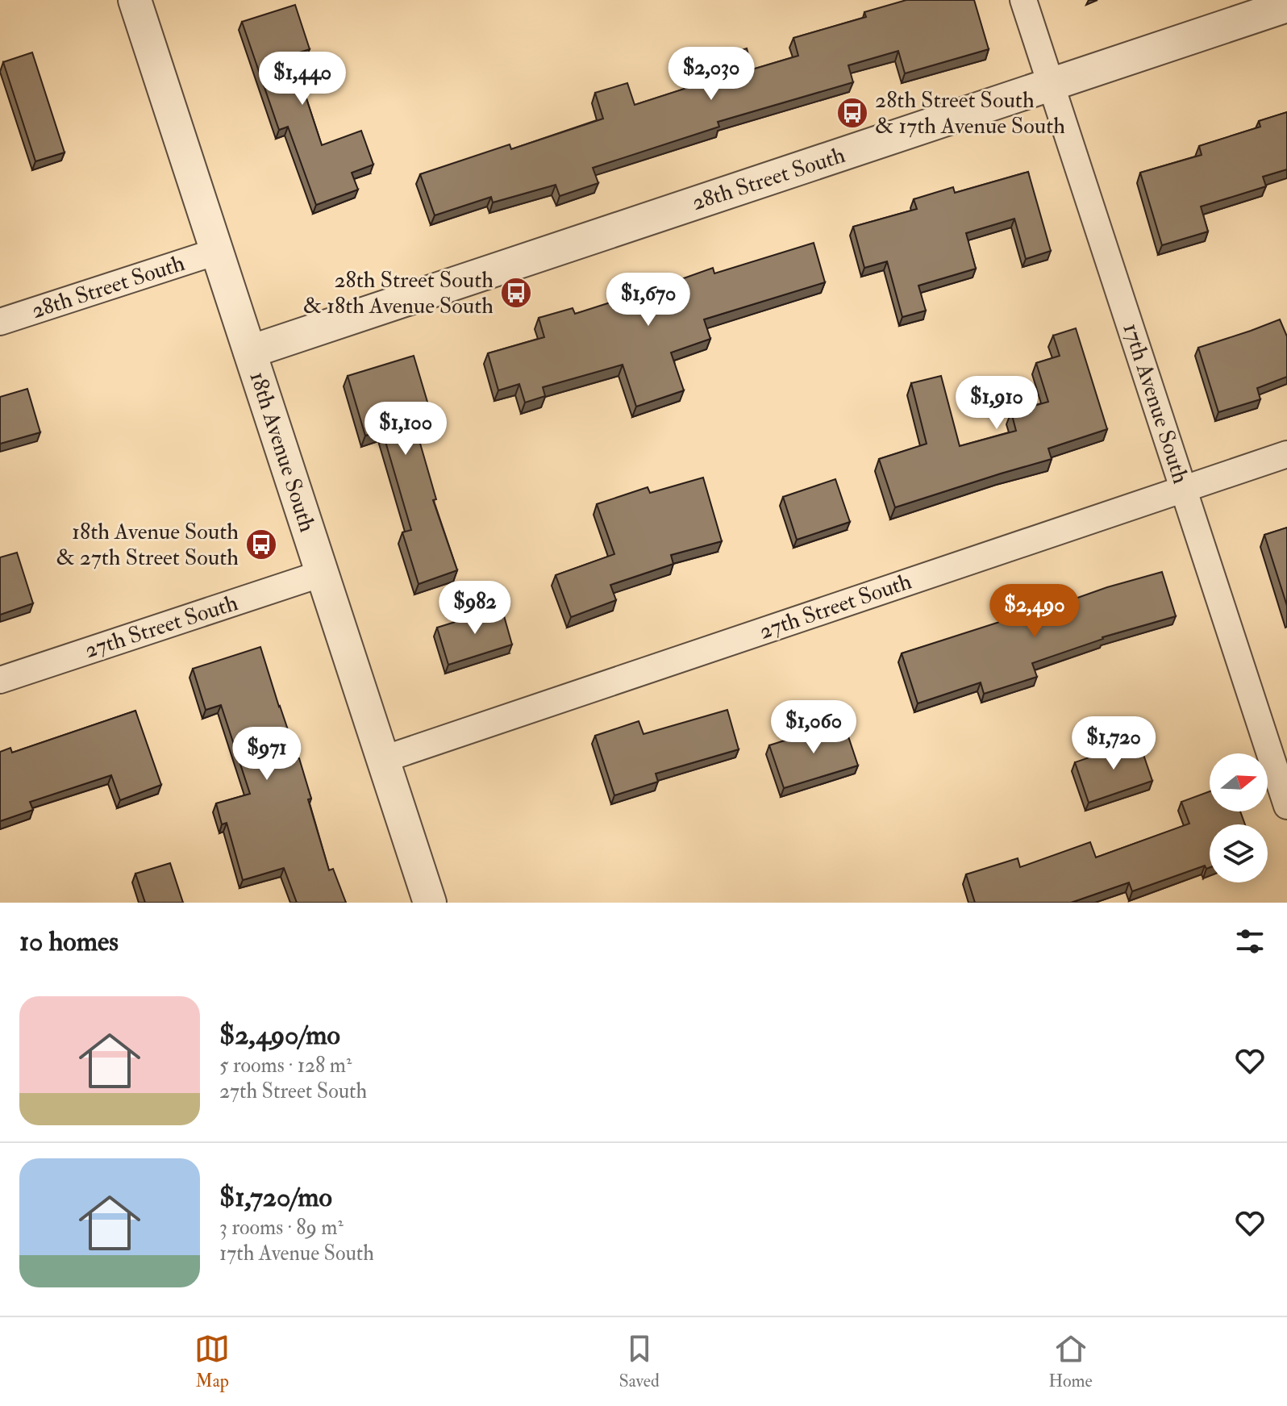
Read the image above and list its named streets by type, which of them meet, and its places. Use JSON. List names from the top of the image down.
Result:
{
  "streets": {
    "street": [
      "28th Street South",
      "17th Avenue South",
      "18th Avenue South",
      "27th Street South"
    ]
  },
  "crossings": [
    ["28th Street South", "17th Avenue South"],
    ["28th Street South", "18th Avenue South"],
    ["17th Avenue South", "27th Street South"],
    ["18th Avenue South", "27th Street South"]
  ],
  "places": {
    "bus stop": ["28th Street South & 17th Avenue South", "28th Street South & 18th Avenue South", "18th Avenue South & 27th Street South"]
  },
  "north": "right",
  "page": {
    "price": [
      "$2,030",
      "$1,440",
      "$1,670",
      "$1,910",
      "$1,100",
      "$982",
      "$2,490",
      "$1,060",
      "$1,720",
      "$971"
    ],
    "heading": "10 homes",
    "list": [
      {
        "name": "$2,490/mo",
        "note": "5 rooms · 128 m² · 27th Street South"
      },
      {
        "name": "$1,720/mo",
        "note": "3 rooms · 89 m² · 17th Avenue South"
      }
    ],
    "tabs": ["Map", "Saved", "Home"]
  }
}
